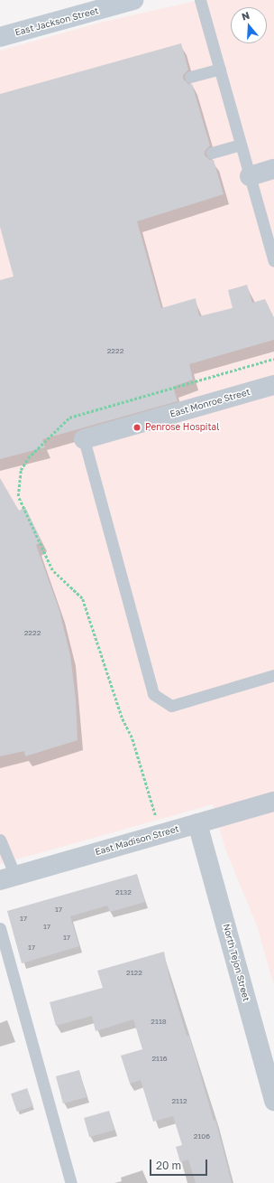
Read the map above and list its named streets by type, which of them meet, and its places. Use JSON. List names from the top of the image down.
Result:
{
  "streets": {
    "main road": ["East Jackson Street"],
    "street": ["East Monroe Street", "East Madison Street", "North Tejon Street"]
  },
  "crossings": [
    ["East Madison Street", "North Tejon Street"]
  ],
  "places": ["Penrose Hospital"],
  "house_numbers": [
    "2222",
    "2222",
    "2132",
    "17",
    "17",
    "17",
    "17",
    "17",
    "2122",
    "2118",
    "2116",
    "2112",
    "2106"
  ],
  "scale_bar": "20 m",
  "north": "top"
}
